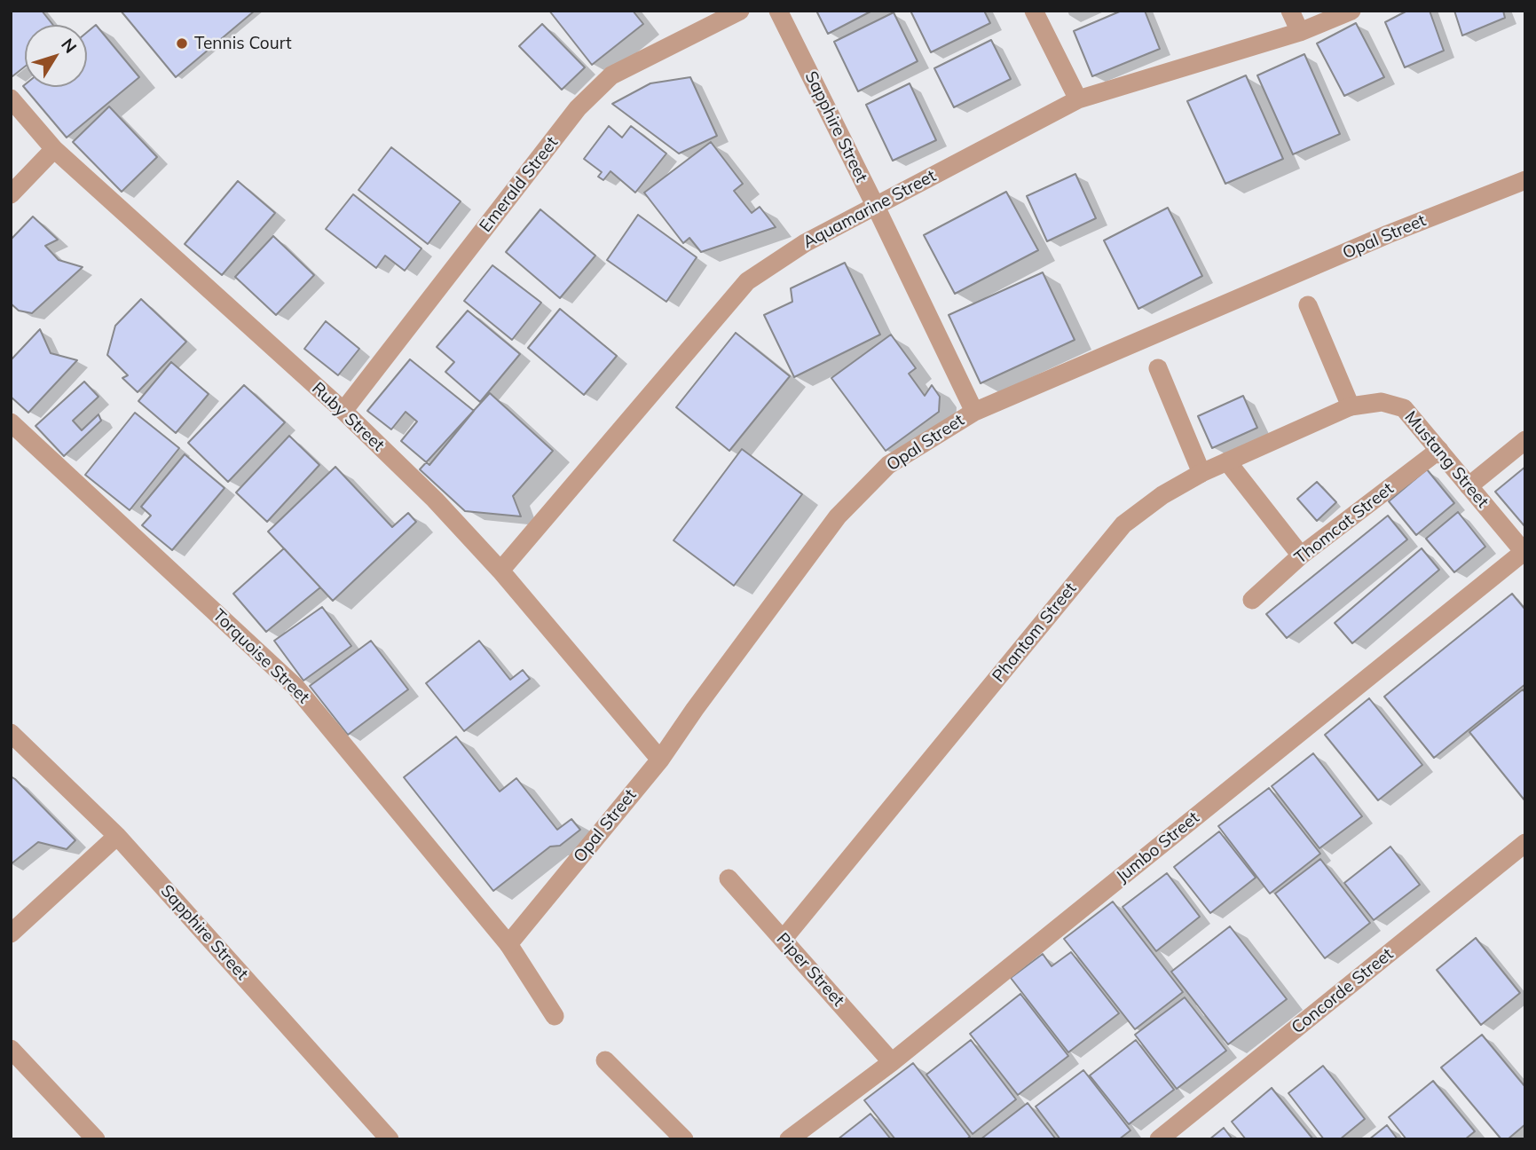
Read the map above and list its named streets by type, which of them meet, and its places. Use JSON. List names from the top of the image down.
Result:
{
  "streets": {
    "street": [
      "Sapphire Street",
      "Emerald Street",
      "Aquamarine Street",
      "Opal Street",
      "Ruby Street",
      "Mustang Street",
      "Thomcat Street",
      "Phantom Street",
      "Torquoise Street",
      "Jumbo Street",
      "Piper Street",
      "Concorde Street"
    ]
  },
  "crossings": [
    ["Sapphire Street", "Aquamarine Street"],
    ["Sapphire Street", "Opal Street"],
    ["Emerald Street", "Ruby Street"],
    ["Aquamarine Street", "Ruby Street"],
    ["Opal Street", "Ruby Street"],
    ["Opal Street", "Torquoise Street"],
    ["Mustang Street", "Thomcat Street"],
    ["Mustang Street", "Phantom Street"],
    ["Mustang Street", "Jumbo Street"],
    ["Phantom Street", "Piper Street"],
    ["Jumbo Street", "Piper Street"]
  ],
  "places": ["Tennis Court"],
  "north": "top right"
}
